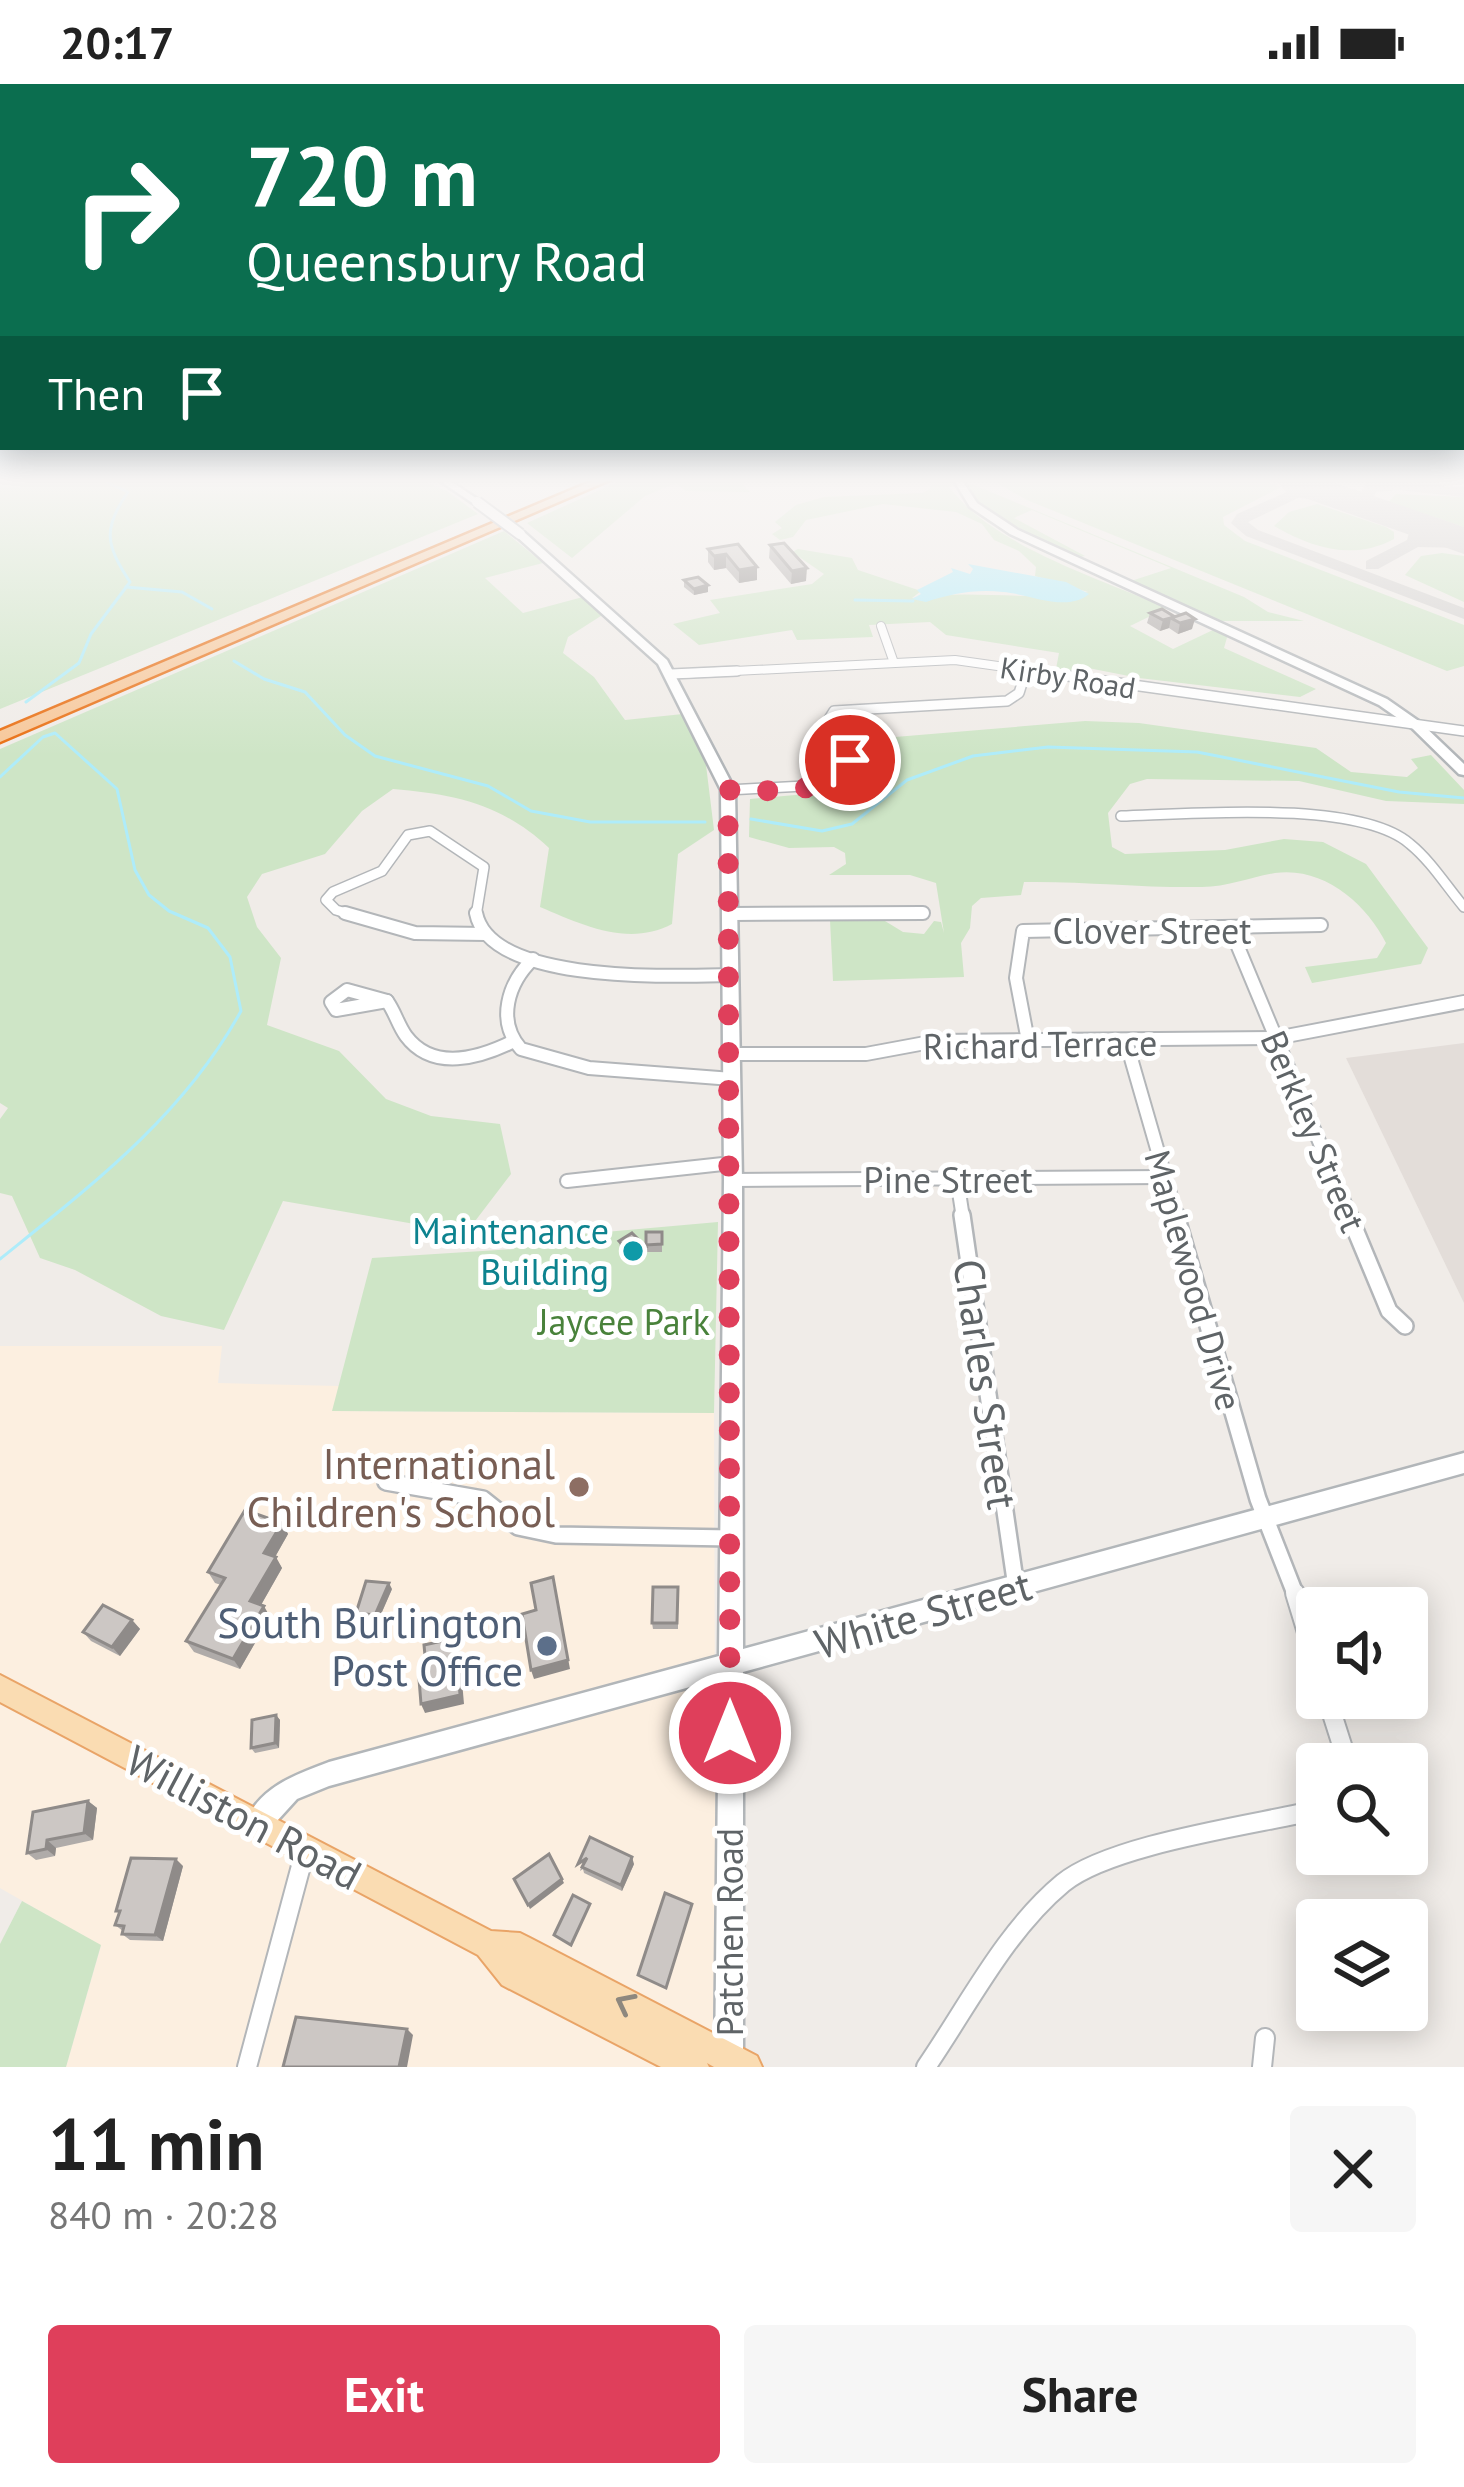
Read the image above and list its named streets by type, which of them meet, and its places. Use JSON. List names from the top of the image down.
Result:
{
  "streets": {
    "main road": ["Williston Road"],
    "street": [
      "Kirby Road",
      "Clover Street",
      "Richard Terrace",
      "Berkley Street",
      "Pine Street",
      "Maplewood Drive",
      "Charles Street",
      "White Street",
      "Patchen Road"
    ]
  },
  "crossings": [
    ["Kirby Road", "Patchen Road"],
    ["Clover Street", "Richard Terrace"],
    ["Clover Street", "Berkley Street"],
    ["Richard Terrace", "Berkley Street"],
    ["Richard Terrace", "Maplewood Drive"],
    ["Richard Terrace", "Patchen Road"],
    ["Pine Street", "Maplewood Drive"],
    ["Pine Street", "Charles Street"],
    ["Pine Street", "Patchen Road"],
    ["Maplewood Drive", "White Street"],
    ["Charles Street", "White Street"],
    ["White Street", "Williston Road"],
    ["White Street", "Patchen Road"],
    ["Williston Road", "Patchen Road"]
  ],
  "parks": ["Jaycee Park"],
  "places": ["Maintenance Building", "International Children's School", "South Burlington Post Office"],
  "page": {
    "status": "20:17",
    "turn": ["720 m", "Queensbury Road"],
    "then": "Then",
    "heading": ["11 min", "840 m · 20:28"],
    "buttons": ["Exit", "Share"]
  }
}
